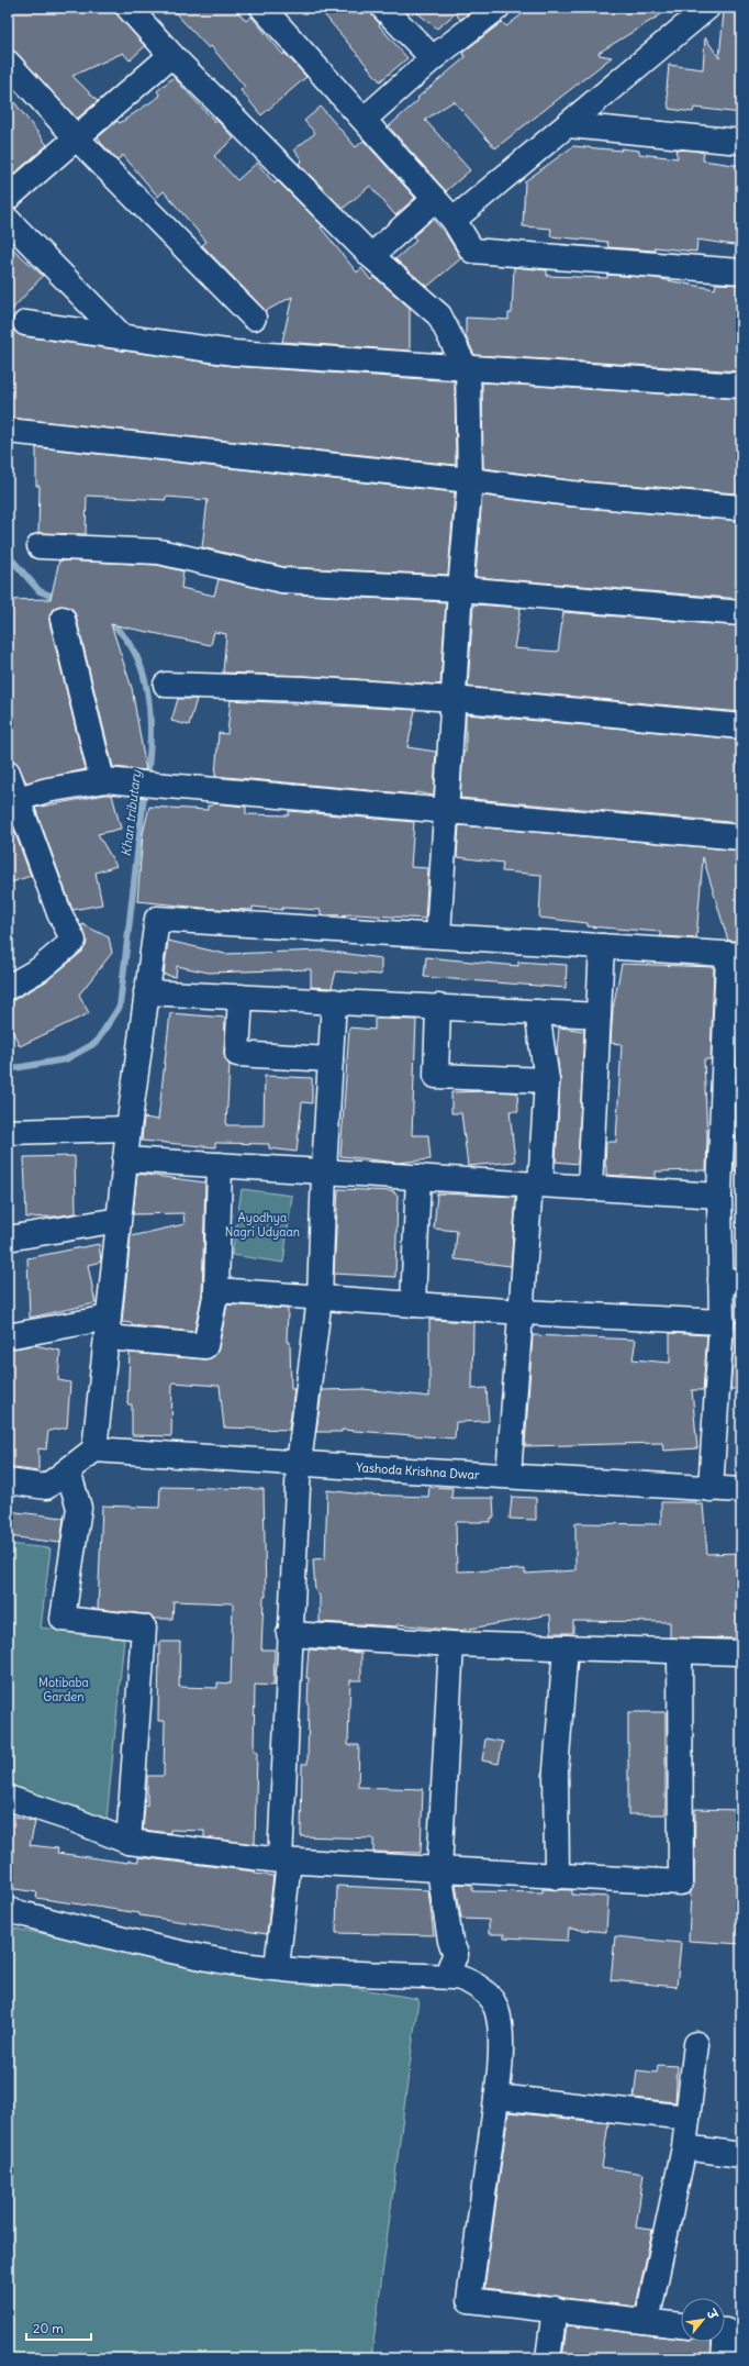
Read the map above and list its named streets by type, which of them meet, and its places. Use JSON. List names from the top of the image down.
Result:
{
  "streets": {
    "street": ["Yashoda Krishna Dwar"]
  },
  "water": ["Khan tributary"],
  "parks": ["Ayodhya Nagri Udyaan", "Motibaba Garden"],
  "scale_bar": "20 m",
  "north": "top right"
}
